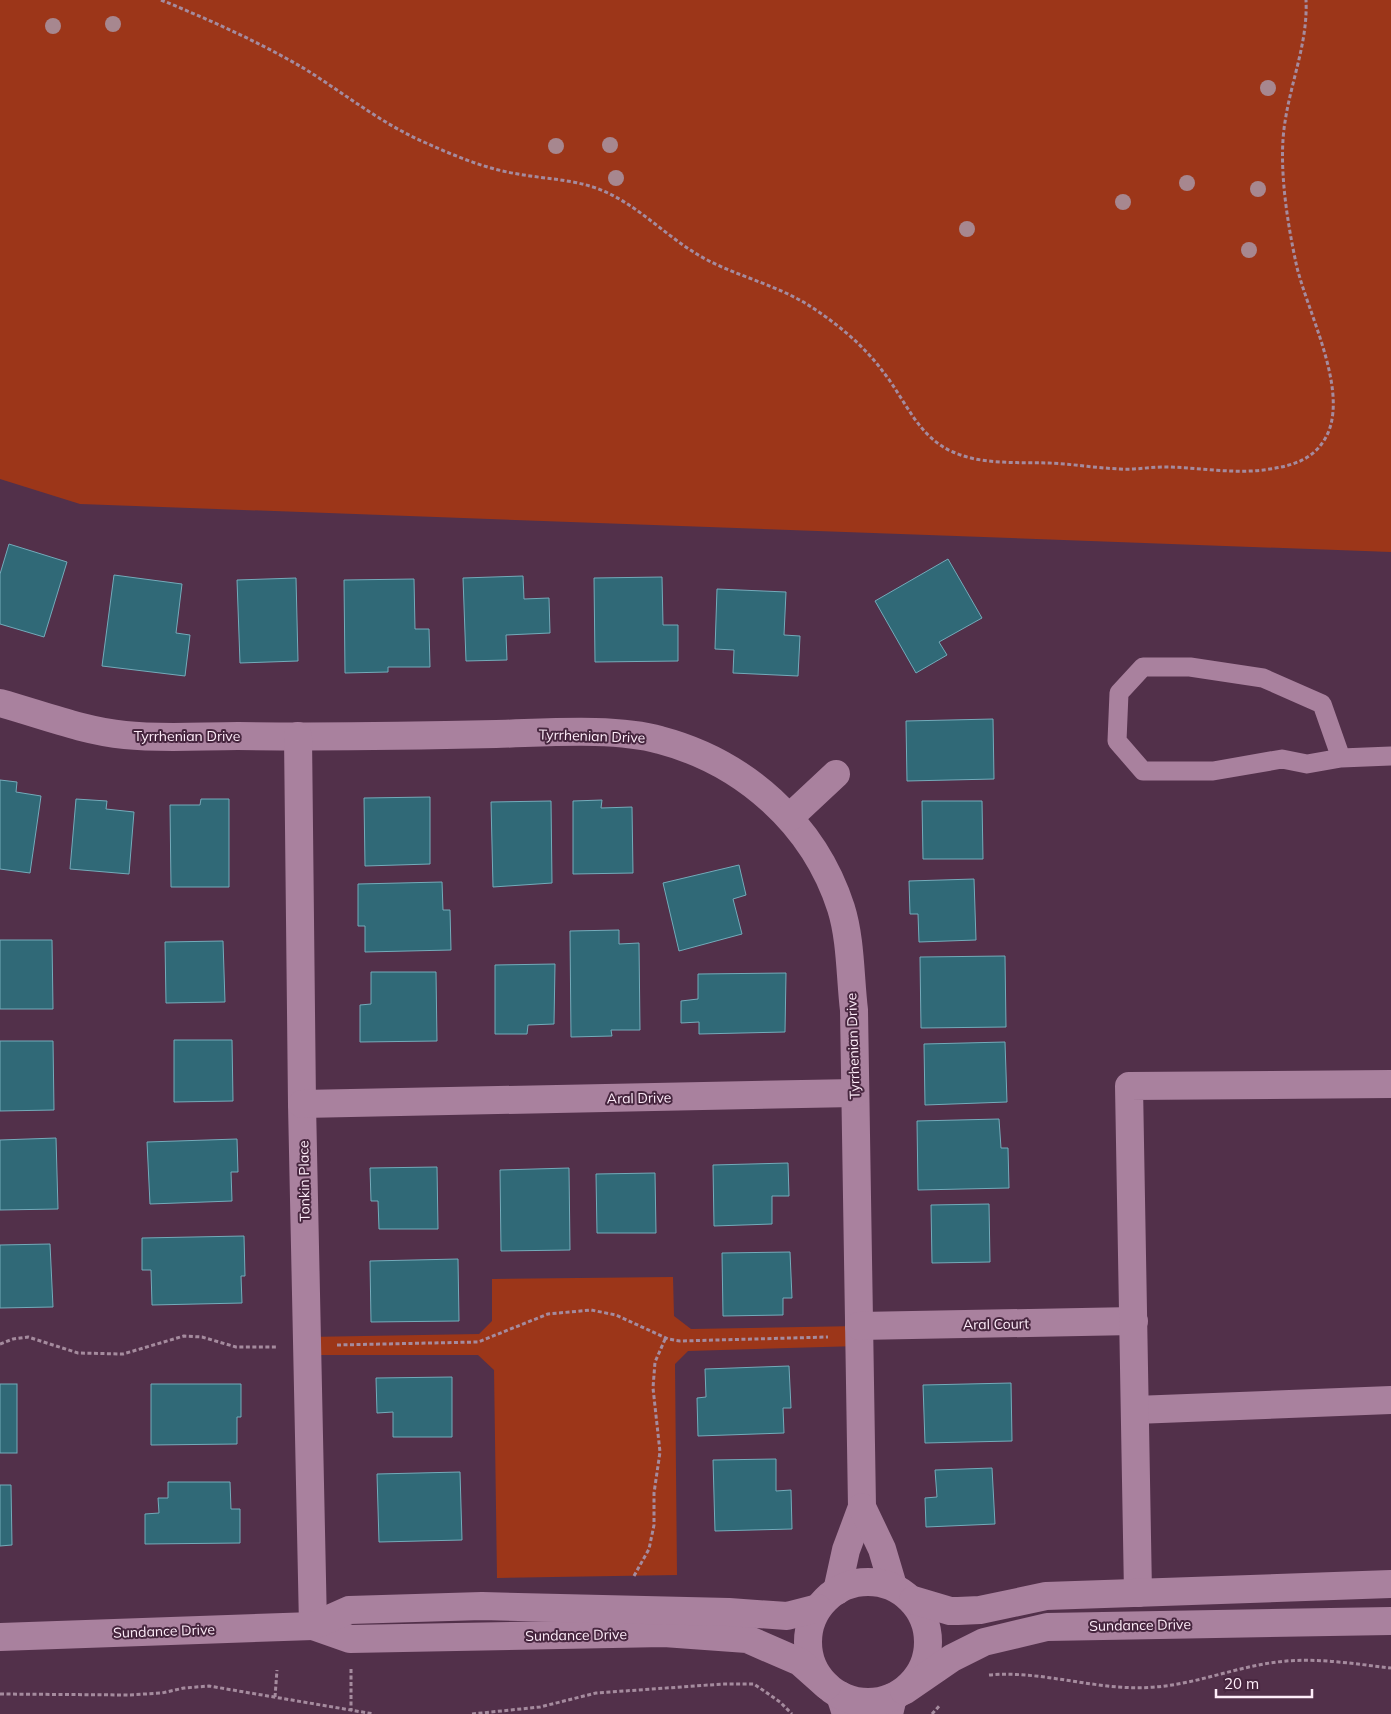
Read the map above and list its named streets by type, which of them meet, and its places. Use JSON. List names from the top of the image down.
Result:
{
  "streets": {
    "street": [
      "Tyrrhenian Drive",
      "Aral Drive",
      "Tonkin Place",
      "Aral Court",
      "Sundance Drive"
    ]
  },
  "crossings": [
    ["Tyrrhenian Drive", "Aral Drive"],
    ["Tyrrhenian Drive", "Tonkin Place"],
    ["Tyrrhenian Drive", "Aral Court"],
    ["Tyrrhenian Drive", "Sundance Drive"],
    ["Aral Drive", "Tonkin Place"],
    ["Tonkin Place", "Sundance Drive"]
  ],
  "scale_bar": "20 m"
}
